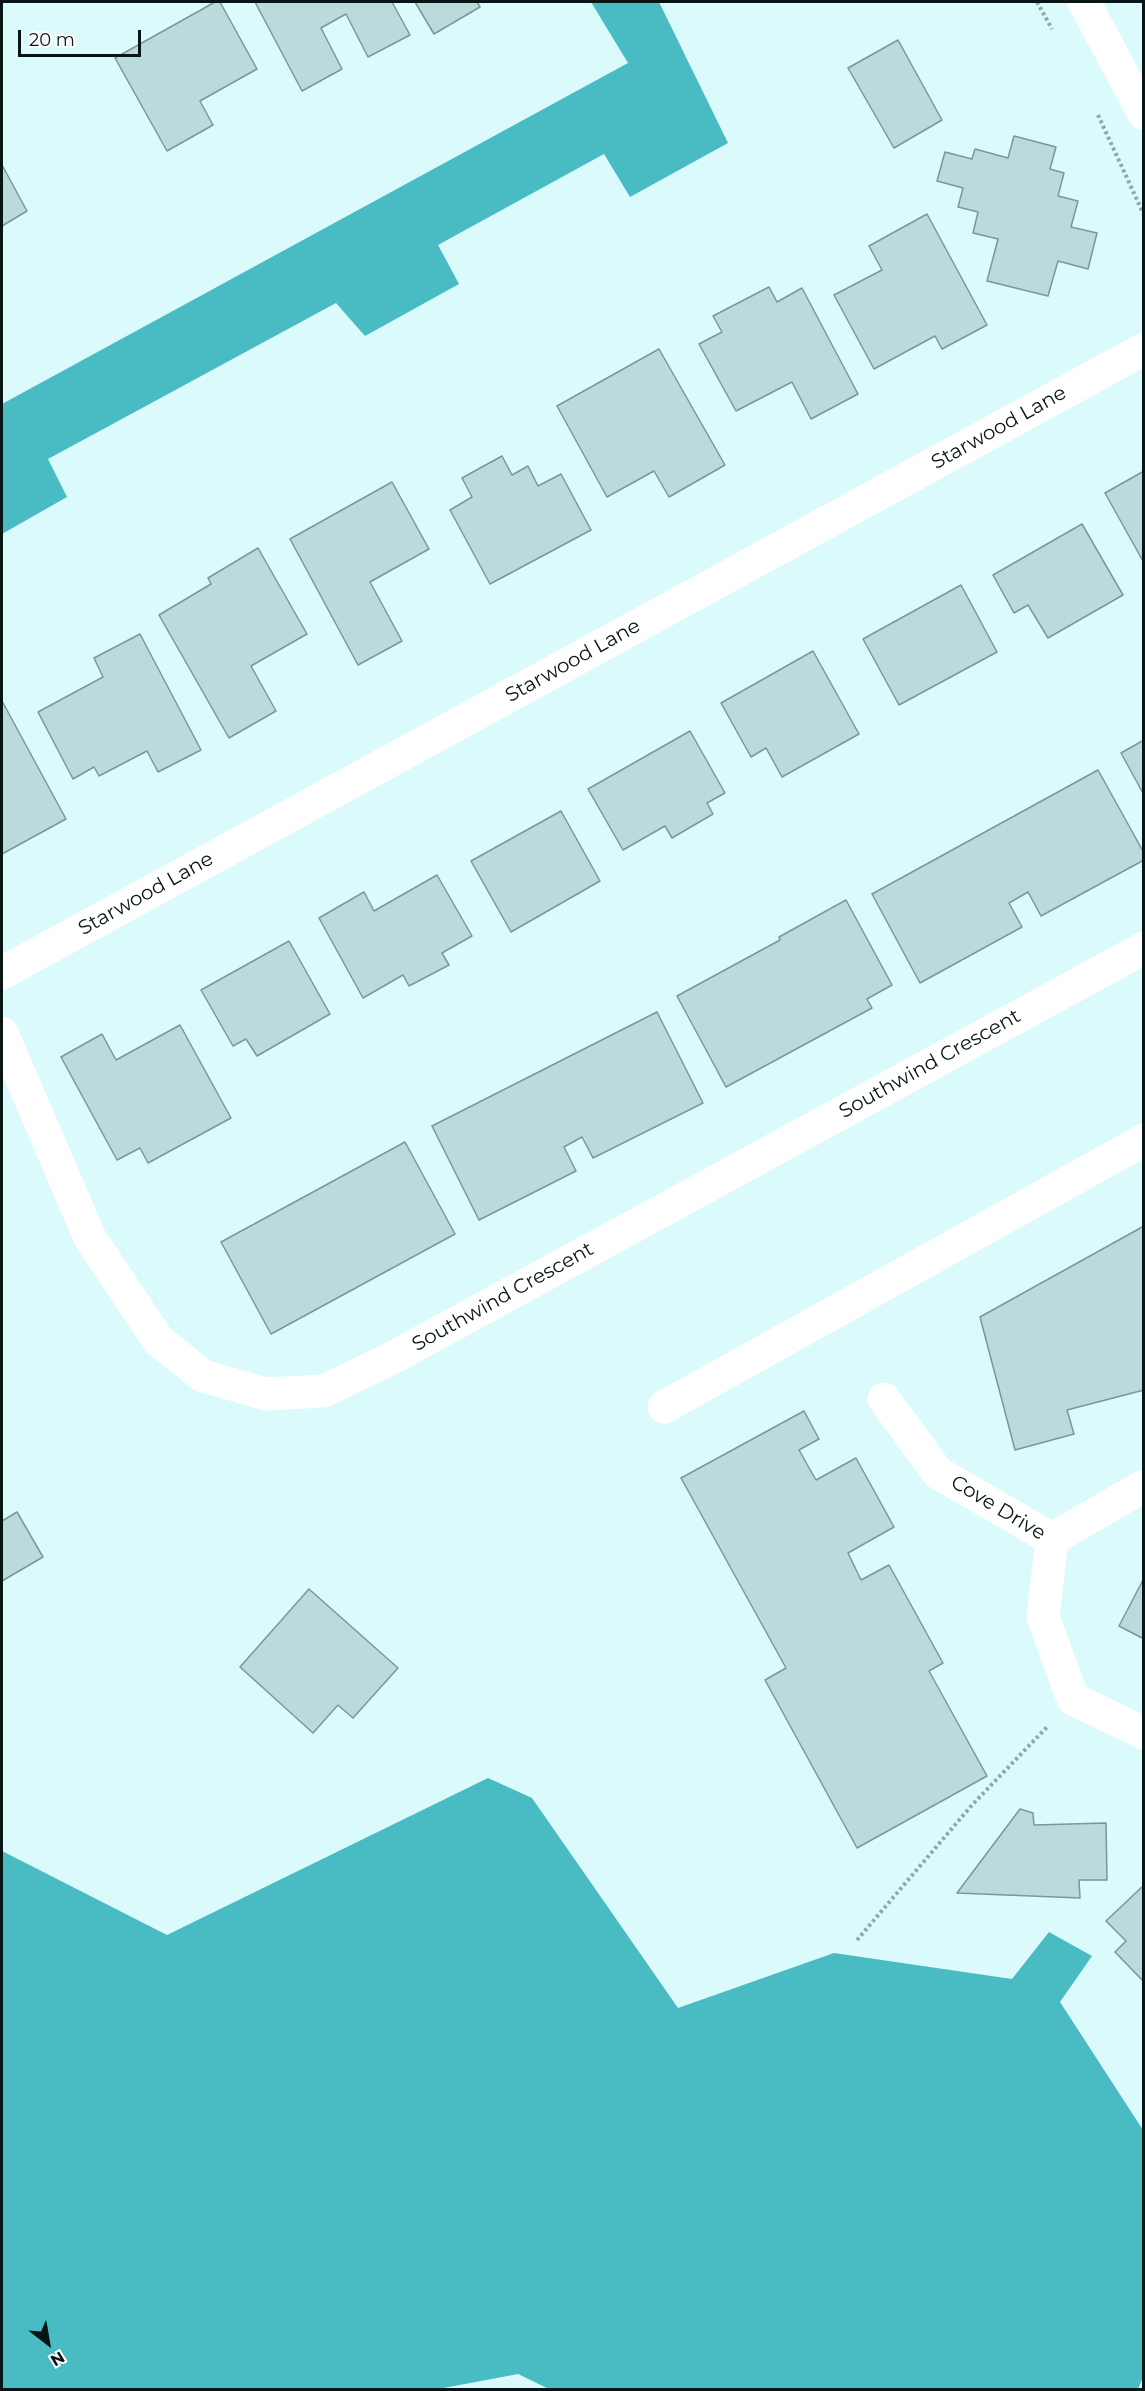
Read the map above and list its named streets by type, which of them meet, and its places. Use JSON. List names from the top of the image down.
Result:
{
  "streets": {
    "street": ["Starwood Lane", "Southwind Crescent", "Cove Drive"]
  },
  "scale_bar": "20 m",
  "north": "bottom right"
}
